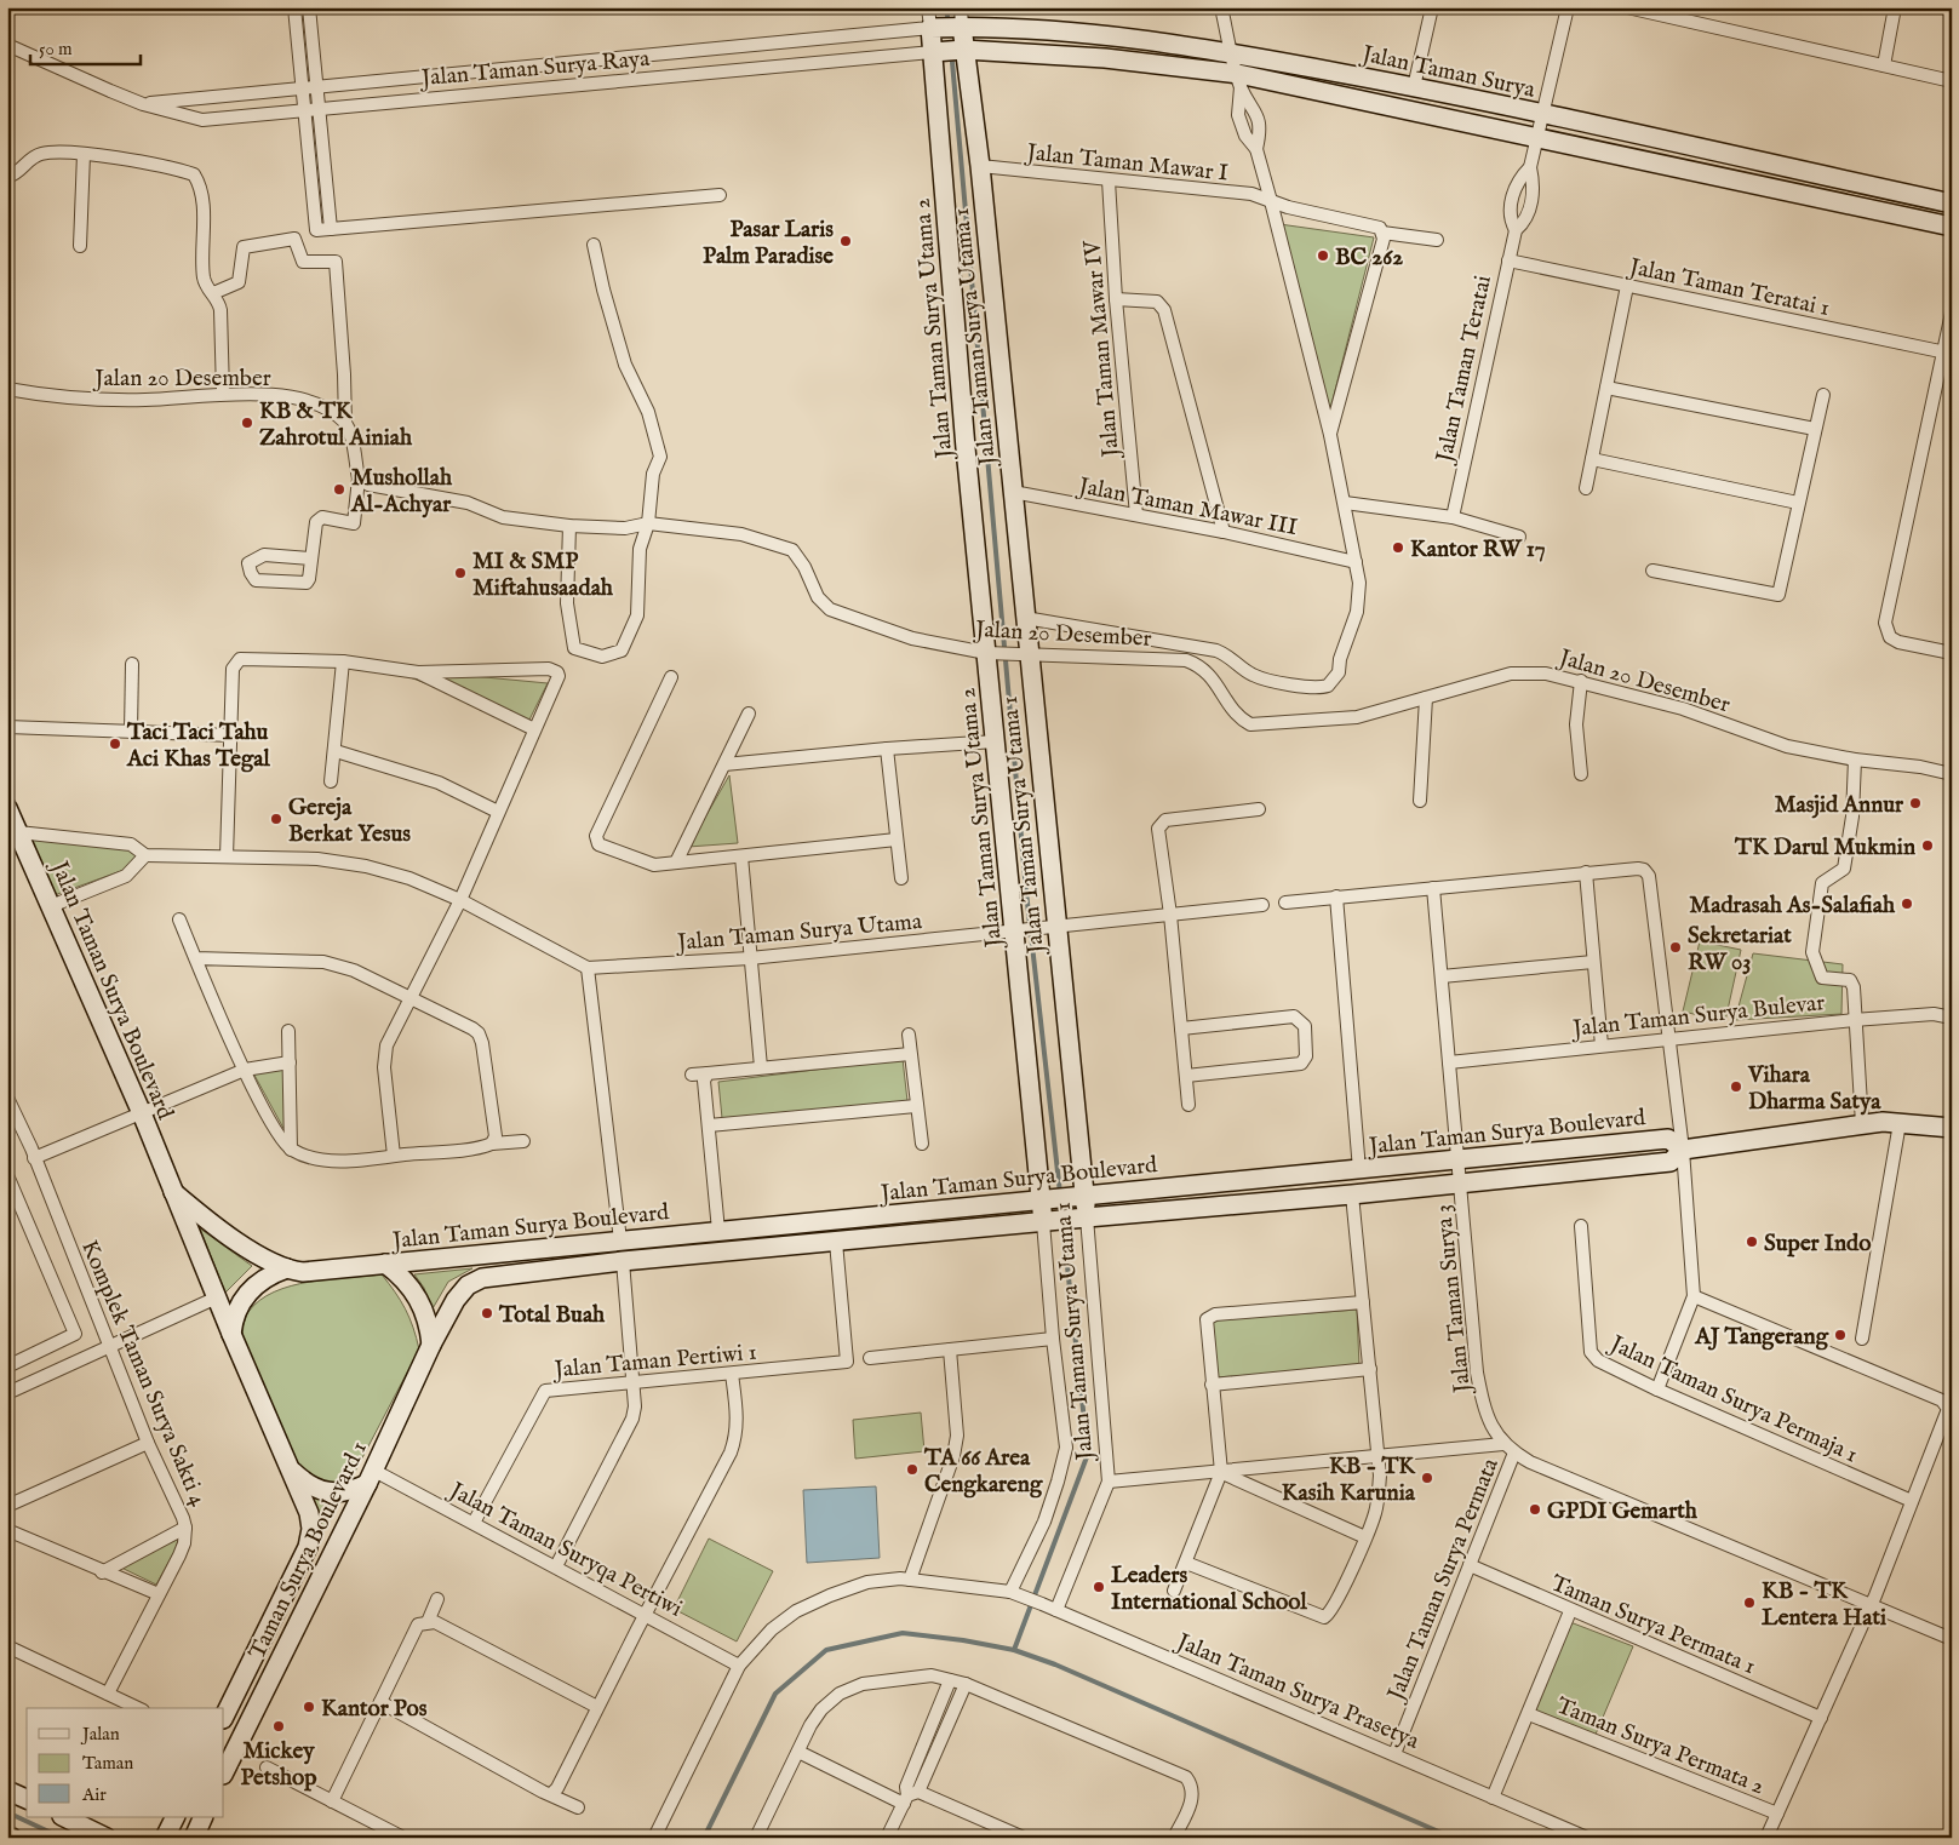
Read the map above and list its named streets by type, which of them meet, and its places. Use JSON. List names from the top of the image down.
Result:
{
  "streets": {
    "street": [
      "Jalan Taman Surya Raya",
      "Jalan Taman Surya",
      "Jalan Taman Mawar I",
      "Jalan Taman Teratai 1",
      "Jalan Taman Surya Utama 2",
      "Jalan Taman Surya Utama 1",
      "Jalan Taman Mawar IV",
      "Jalan Taman Teratai",
      "Jalan 20 Desember",
      "Jalan Taman Mawar III",
      "Jalan Taman Surya Utama",
      "Jalan Taman Surya Boulevard",
      "Jalan Taman Surya Bulevar",
      "Jalan Taman Surya 3",
      "Jalan Taman Pertiwi 1",
      "Komplek Taman Surya Sakti 4",
      "Jalan Taman Surya Permaja 1",
      "Jalan Taman Suryqa Pertiwi",
      "Taman Surya Boulevard 1",
      "Jalan Taman Surya Permata",
      "Taman Surya Permata 1",
      "Jalan Taman Surya Prasetya",
      "Taman Surya Permata 2"
    ]
  },
  "crossings": [
    ["Jalan Taman Surya Raya", "Jalan Taman Surya"],
    ["Jalan Taman Surya Raya", "Jalan Taman Surya Utama 2"],
    ["Jalan Taman Surya", "Jalan Taman Surya Utama 2"],
    ["Jalan Taman Surya", "Jalan Taman Surya Utama 1"],
    ["Jalan Taman Surya", "Jalan Taman Teratai"],
    ["Jalan Taman Mawar I", "Jalan Taman Surya Utama 1"],
    ["Jalan Taman Mawar I", "Jalan Taman Mawar IV"],
    ["Jalan Taman Teratai 1", "Jalan Taman Teratai"],
    ["Jalan Taman Surya Utama 2", "Jalan 20 Desember"],
    ["Jalan Taman Surya Utama 2", "Jalan Taman Surya Utama"],
    ["Jalan Taman Surya Utama 2", "Jalan Taman Surya Boulevard"],
    ["Jalan Taman Surya Utama 2", "Jalan Taman Surya Prasetya"],
    ["Jalan Taman Surya Utama 1", "Jalan 20 Desember"],
    ["Jalan Taman Surya Utama 1", "Jalan Taman Mawar III"],
    ["Jalan Taman Surya Utama 1", "Jalan Taman Surya Utama"],
    ["Jalan Taman Surya Utama 1", "Jalan Taman Surya Boulevard"],
    ["Jalan Taman Surya Utama 1", "Jalan Taman Surya Prasetya"],
    ["Jalan Taman Mawar IV", "Jalan Taman Mawar III"],
    ["Jalan Taman Surya Boulevard", "Jalan Taman Surya 3"],
    ["Jalan Taman Surya Boulevard", "Jalan Taman Pertiwi 1"],
    ["Jalan Taman Surya Boulevard", "Jalan Taman Suryqa Pertiwi"],
    ["Jalan Taman Surya Boulevard", "Taman Surya Boulevard 1"],
    ["Jalan Taman Surya 3", "Jalan Taman Surya Permata"],
    ["Jalan Taman Pertiwi 1", "Jalan Taman Suryqa Pertiwi"],
    ["Jalan Taman Suryqa Pertiwi", "Taman Surya Boulevard 1"],
    ["Jalan Taman Suryqa Pertiwi", "Jalan Taman Surya Prasetya"],
    ["Jalan Taman Surya Permata", "Taman Surya Permata 1"],
    ["Jalan Taman Surya Permata", "Jalan Taman Surya Prasetya"]
  ],
  "places": [
    "Pasar Laris Palm Paradise",
    "BC 262",
    "KB & TK Zahrotul Ainiah",
    "Mushollah Al-Achyar",
    "Kantor RW 17",
    "MI & SMP Miftahusaadah",
    "Taci Taci Tahu Aci Khas Tegal",
    "Masjid Annur",
    "Gereja Berkat Yesus",
    "TK Darul Mukmin",
    "Madrasah As-Salafiah",
    "Sekretariat RW 03",
    "Vihara Dharma Satya",
    "Super Indo",
    "Total Buah",
    "AJ Tangerang",
    "TA 66 Area Cengkareng",
    "KB - TK Kasih Karunia",
    "GPDI Gemarth",
    "Leaders International School",
    "KB - TK Lentera Hati",
    "Kantor Pos",
    "Mickey Petshop"
  ],
  "legend": ["Jalan", "Taman", "Air"],
  "scale_bar": "50 m"
}
